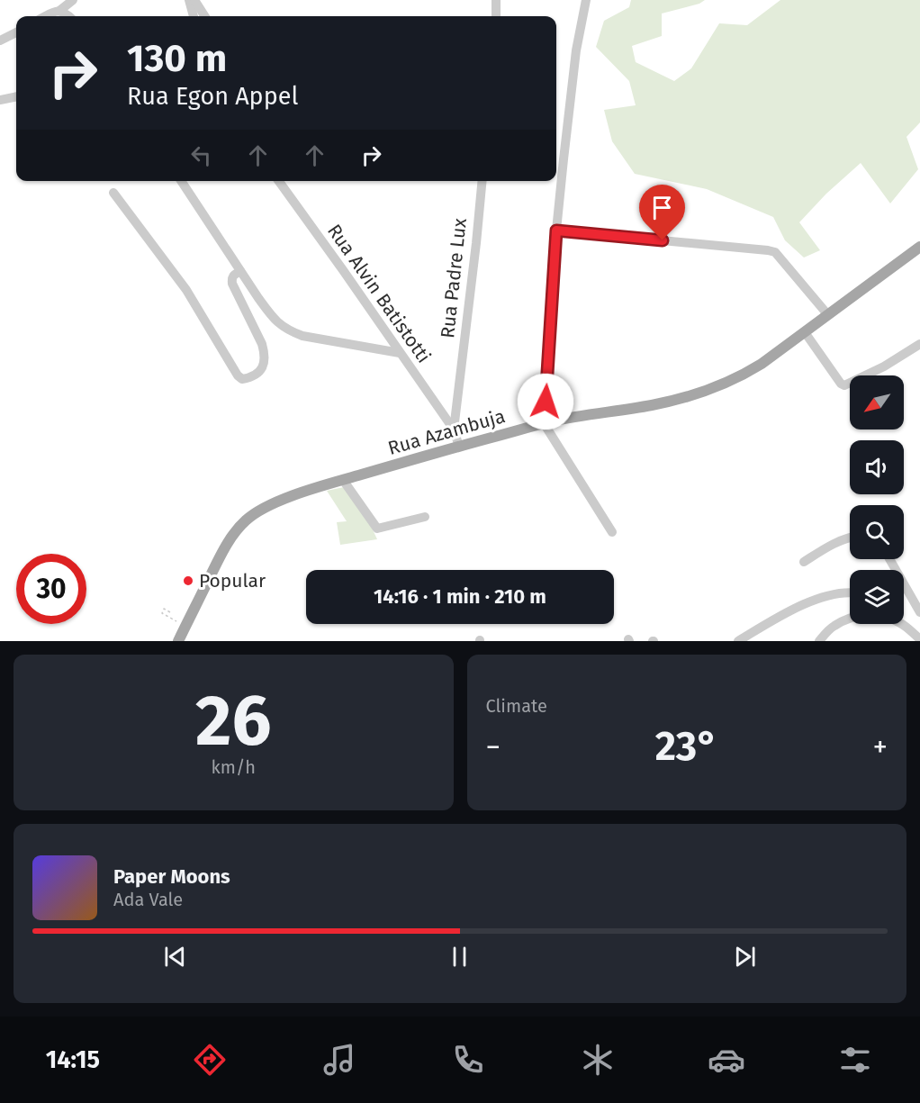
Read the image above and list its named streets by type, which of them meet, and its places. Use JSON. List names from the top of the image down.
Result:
{
  "streets": {
    "main road": ["Rua Azambuja"],
    "street": ["Rua Padre Lux", "Rua Alvin Batistotti"]
  },
  "crossings": [
    ["Rua Padre Lux", "Rua Alvin Batistotti"],
    ["Rua Padre Lux", "Rua Azambuja"]
  ],
  "places": ["Popular"],
  "north": "bottom left",
  "page": {
    "turn": ["130 m", "Rua Egon Appel"],
    "limit": "30",
    "trip": "14:16 · 1 min · 210 m",
    "tile": [
      ["26", "km/h"],
      "Climate"
    ],
    "heat": ["−", "23°", "+"],
    "song": ["Paper Moons", "Ada Vale"],
    "tabs": "14:15"
  }
}
